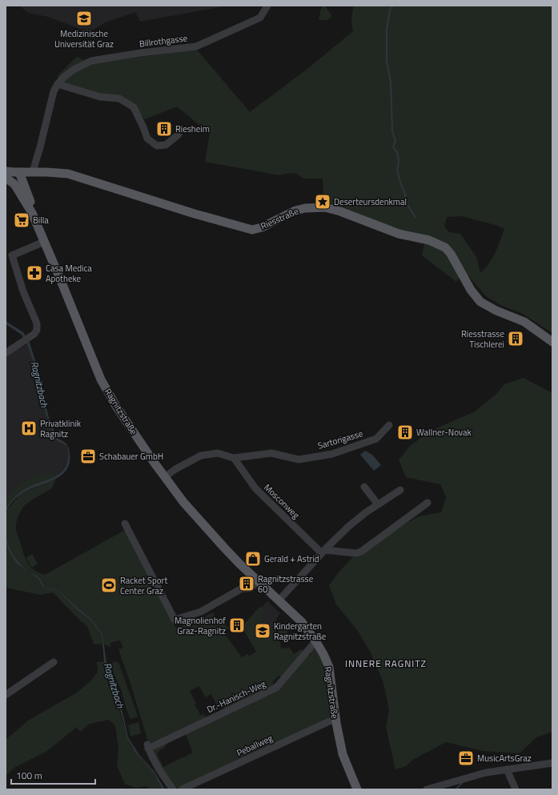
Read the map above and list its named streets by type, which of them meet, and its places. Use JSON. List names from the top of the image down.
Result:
{
  "streets": {
    "main road": ["Riesstraße", "Ragnitzstraße"],
    "street": [
      "Billrothgasse",
      "Sartorigasse",
      "Mosconweg",
      "Dr.-Hanisch-Weg",
      "Peballweg"
    ]
  },
  "crossings": [
    ["Billrothgasse", "Riesstraße"],
    ["Riesstraße", "Ragnitzstraße"],
    ["Ragnitzstraße", "Sartorigasse"],
    ["Ragnitzstraße", "Dr.-Hanisch-Weg"],
    ["Ragnitzstraße", "Peballweg"],
    ["Sartorigasse", "Mosconweg"]
  ],
  "districts": ["INNERE RAGNITZ"],
  "water": ["Ragnitzbach"],
  "places": {
    "school or university": ["Medizinische Universität Graz", "Kindergarten Ragnitzstraße"],
    "building": [
      "Riesheim",
      "Riesstrasse Tischlerei",
      "Wallner-Novak",
      "Ragnitzstrasse 60",
      "Magnolienhof Graz-Ragnitz"
    ],
    "place": ["Deserteursdenkmal"],
    "supermarket": ["Billa"],
    "pharmacy": ["Casa Medica Apotheke"],
    "hospital": ["Privatklinik Ragnitz"],
    "office": ["Schabauer GmbH", "MusicArtsGraz"],
    "shop": ["Gerald + Astrid"],
    "sports": ["Racket Sport Center Graz"]
  },
  "scale_bar": "100 m"
}
